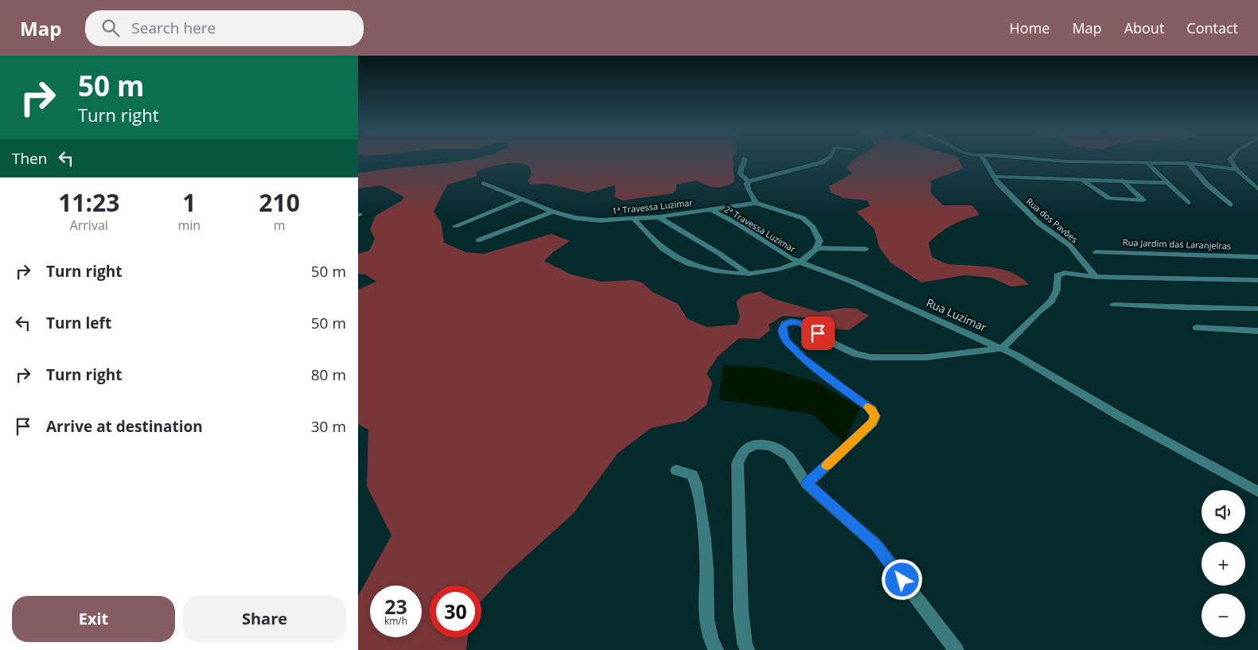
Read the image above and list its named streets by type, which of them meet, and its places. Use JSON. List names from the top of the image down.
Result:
{
  "streets": {
    "street": [
      "1ª Travessa Luzimar",
      "Rua dos Pavões",
      "2ª Travessa Luzimar",
      "Rua Jardim das Laranjelras",
      "Rua Luzimar"
    ]
  },
  "crossings": [
    ["1ª Travessa Luzimar", "2ª Travessa Luzimar"],
    ["2ª Travessa Luzimar", "Rua Luzimar"]
  ],
  "page": {
    "header": "Map",
    "search": "Search here",
    "nav": [
      "Home",
      "Map",
      "About",
      "Contact"
    ],
    "turn": ["50 m", "Turn right"],
    "then": "Then",
    "eta": [
      "11:23",
      "Arrival",
      "1",
      "min",
      "210",
      "m"
    ],
    "list": [
      {
        "name": "Turn right",
        "value": "50 m"
      },
      {
        "name": "Turn left",
        "value": "50 m"
      },
      {
        "name": "Turn right",
        "value": "80 m"
      },
      {
        "name": "Arrive at destination",
        "value": "30 m"
      }
    ],
    "map_buttons": ["+", "−"],
    "speed": "23 km/h",
    "limit": "30",
    "buttons": ["Exit", "Share"]
  }
}
